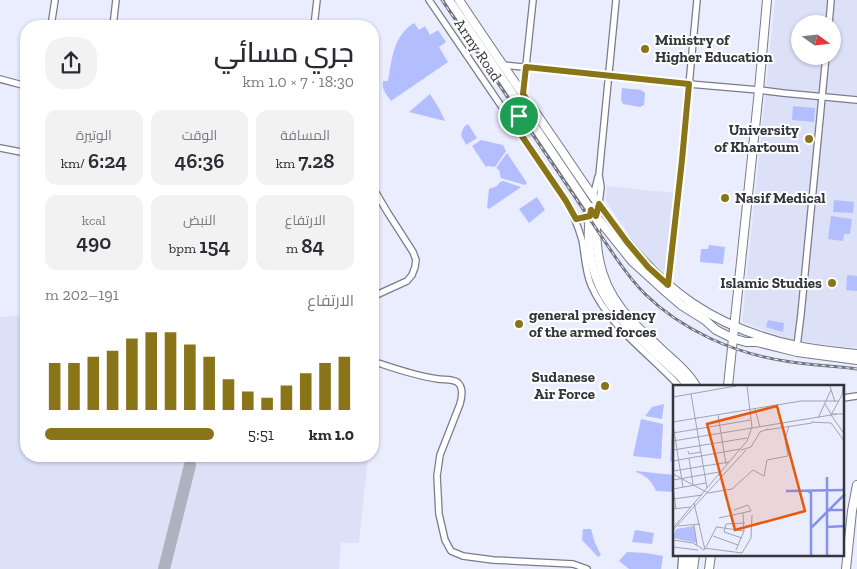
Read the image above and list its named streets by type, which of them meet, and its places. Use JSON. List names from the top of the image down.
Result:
{
  "streets": {
    "street": ["Army Road"]
  },
  "places": [
    "Ministry of Higher Education",
    "University of Khartoum",
    "Nasif Medical",
    "Islamic Studies",
    "general presidency of the armed forces",
    "Sudanese Air Force"
  ],
  "north": "right",
  "page": {
    "heading": ["جري مسائي", "18:30 · 7 × 1.0 km"],
    "stats": [
      ["المسافة", "7.28 km"],
      ["الوقت", "46:36"],
      ["الوتيرة", "6:24 /km"],
      ["الارتفاع", "84 m"],
      ["النبض", "154 bpm"],
      ["kcal", "490"]
    ],
    "chart": ["الارتفاع", "191–202 m"],
    "list": [
      {
        "name": "1.0 km",
        "note": "5:51"
      }
    ]
  }
}
